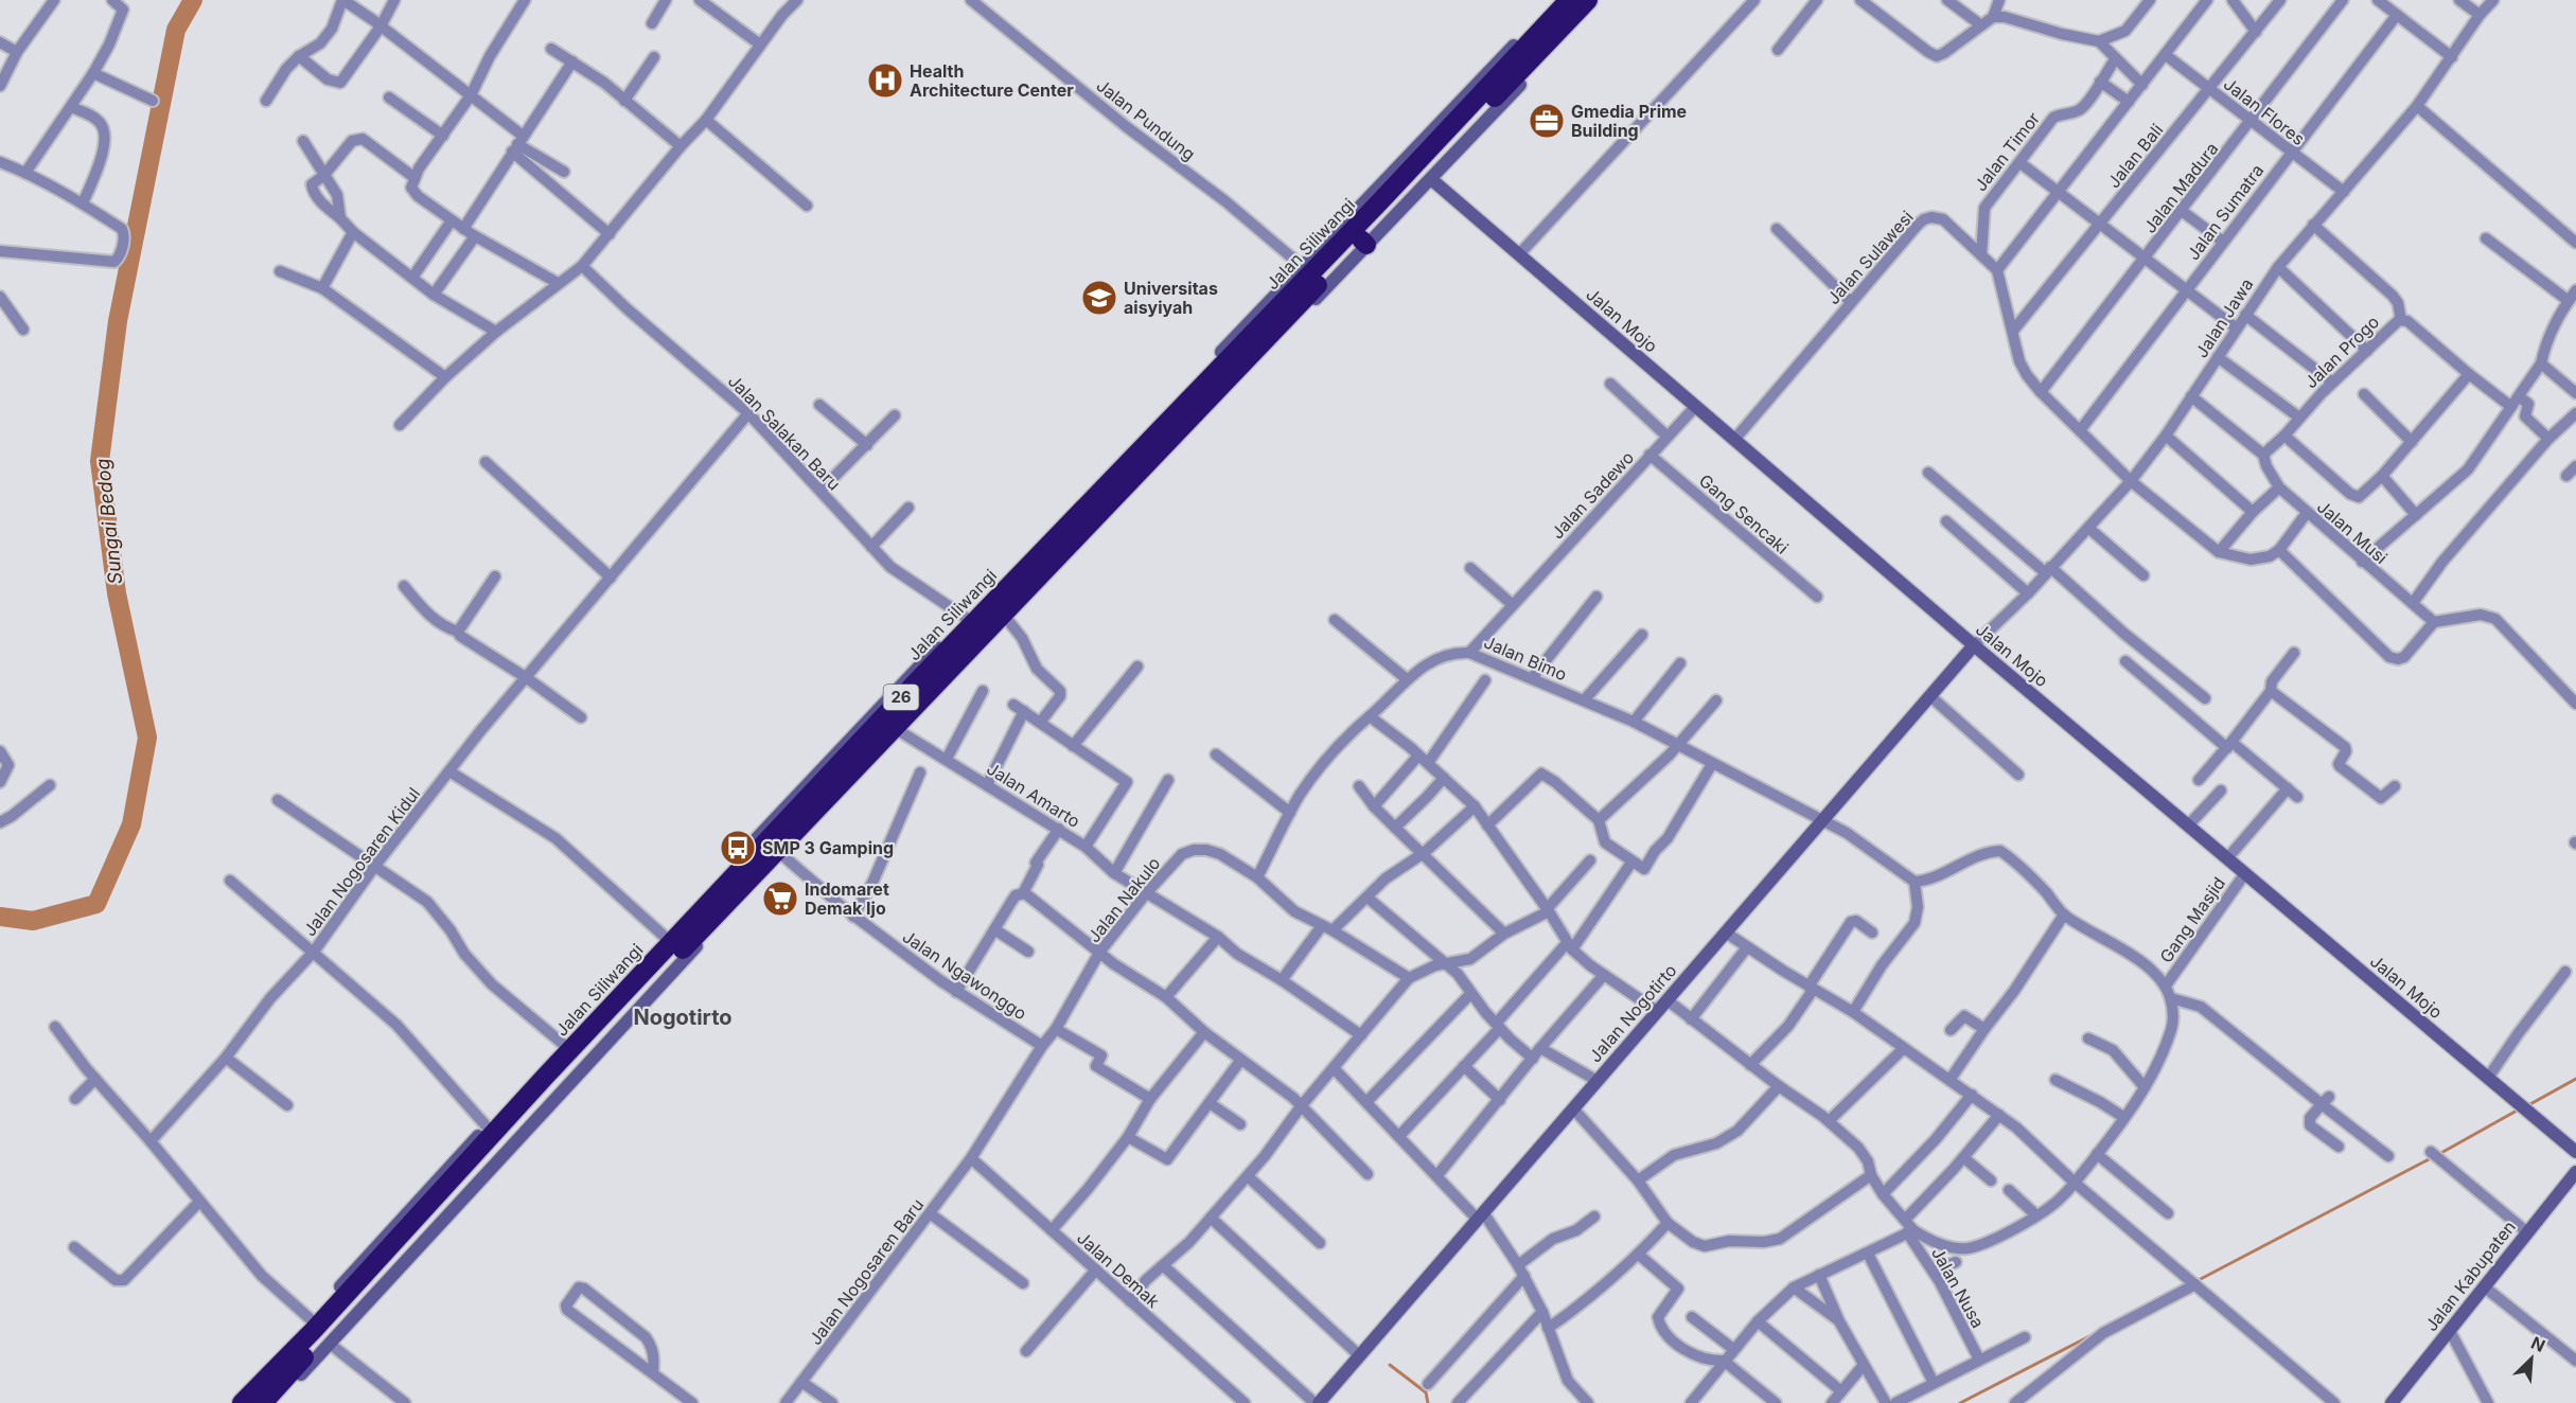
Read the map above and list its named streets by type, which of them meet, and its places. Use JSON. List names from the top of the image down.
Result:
{
  "streets": {
    "highway": ["Jalan Siliwangi", "26"],
    "street": [
      "Jalan Flores",
      "Jalan Pundung",
      "Jalan Timor",
      "Jalan Bali",
      "Jalan Madura",
      "Jalan Sumatra",
      "Jalan Sulawesi",
      "Jalan Jawa",
      "Jalan Mojo",
      "Jalan Progo",
      "Jalan Salakan Baru",
      "Jalan Sadewo",
      "Gang Sencaki",
      "Jalan Musi",
      "Jalan Bimo",
      "Jalan Amarto",
      "Jalan Nogosaren Kidul",
      "Jalan Nakulo",
      "Gang Masjid",
      "Jalan Ngawonggo",
      "Jalan Nogotirto",
      "Jalan Demak",
      "Jalan Nogosaren Baru",
      "Jalan Kabupaten",
      "Jalan Nusa"
    ]
  },
  "crossings": [
    ["Jalan Flores", "Jalan Bali"],
    ["Jalan Flores", "Jalan Madura"],
    ["Jalan Flores", "Jalan Sumatra"],
    ["Jalan Flores", "Jalan Jawa"],
    ["Jalan Timor", "Jalan Sulawesi"],
    ["Jalan Sulawesi", "Jalan Mojo"],
    ["Jalan Jawa", "Jalan Mojo"],
    ["Jalan Jawa", "Jalan Nogotirto"],
    ["Jalan Mojo", "Jalan Sadewo"],
    ["Jalan Mojo", "Gang Masjid"],
    ["Jalan Mojo", "Jalan Nogotirto"],
    ["Jalan Progo", "Jalan Musi"],
    ["Jalan Salakan Baru", "Jalan Nogosaren Kidul"],
    ["Jalan Sadewo", "Gang Sencaki"],
    ["Jalan Sadewo", "Jalan Bimo"],
    ["Jalan Bimo", "Jalan Nakulo"],
    ["Jalan Bimo", "Jalan Nogotirto"],
    ["Jalan Amarto", "Jalan Nakulo"],
    ["Jalan Nakulo", "Jalan Ngawonggo"],
    ["Jalan Nakulo", "Jalan Demak"],
    ["Jalan Nakulo", "Jalan Nogosaren Baru"],
    ["Jalan Nogotirto", "Jalan Nusa"],
    ["Jalan Demak", "Jalan Nogosaren Baru"]
  ],
  "districts": ["Nogotirto"],
  "water": ["Sungai Bedog"],
  "places": {
    "hospital": ["Health Architecture Center"],
    "office": ["Gmedia Prime Building"],
    "school or university": ["Universitas aisyiyah"],
    "bus stop": ["SMP 3 Gamping"],
    "supermarket": ["Indomaret Demak Ijo"]
  },
  "north": "top right"
}
